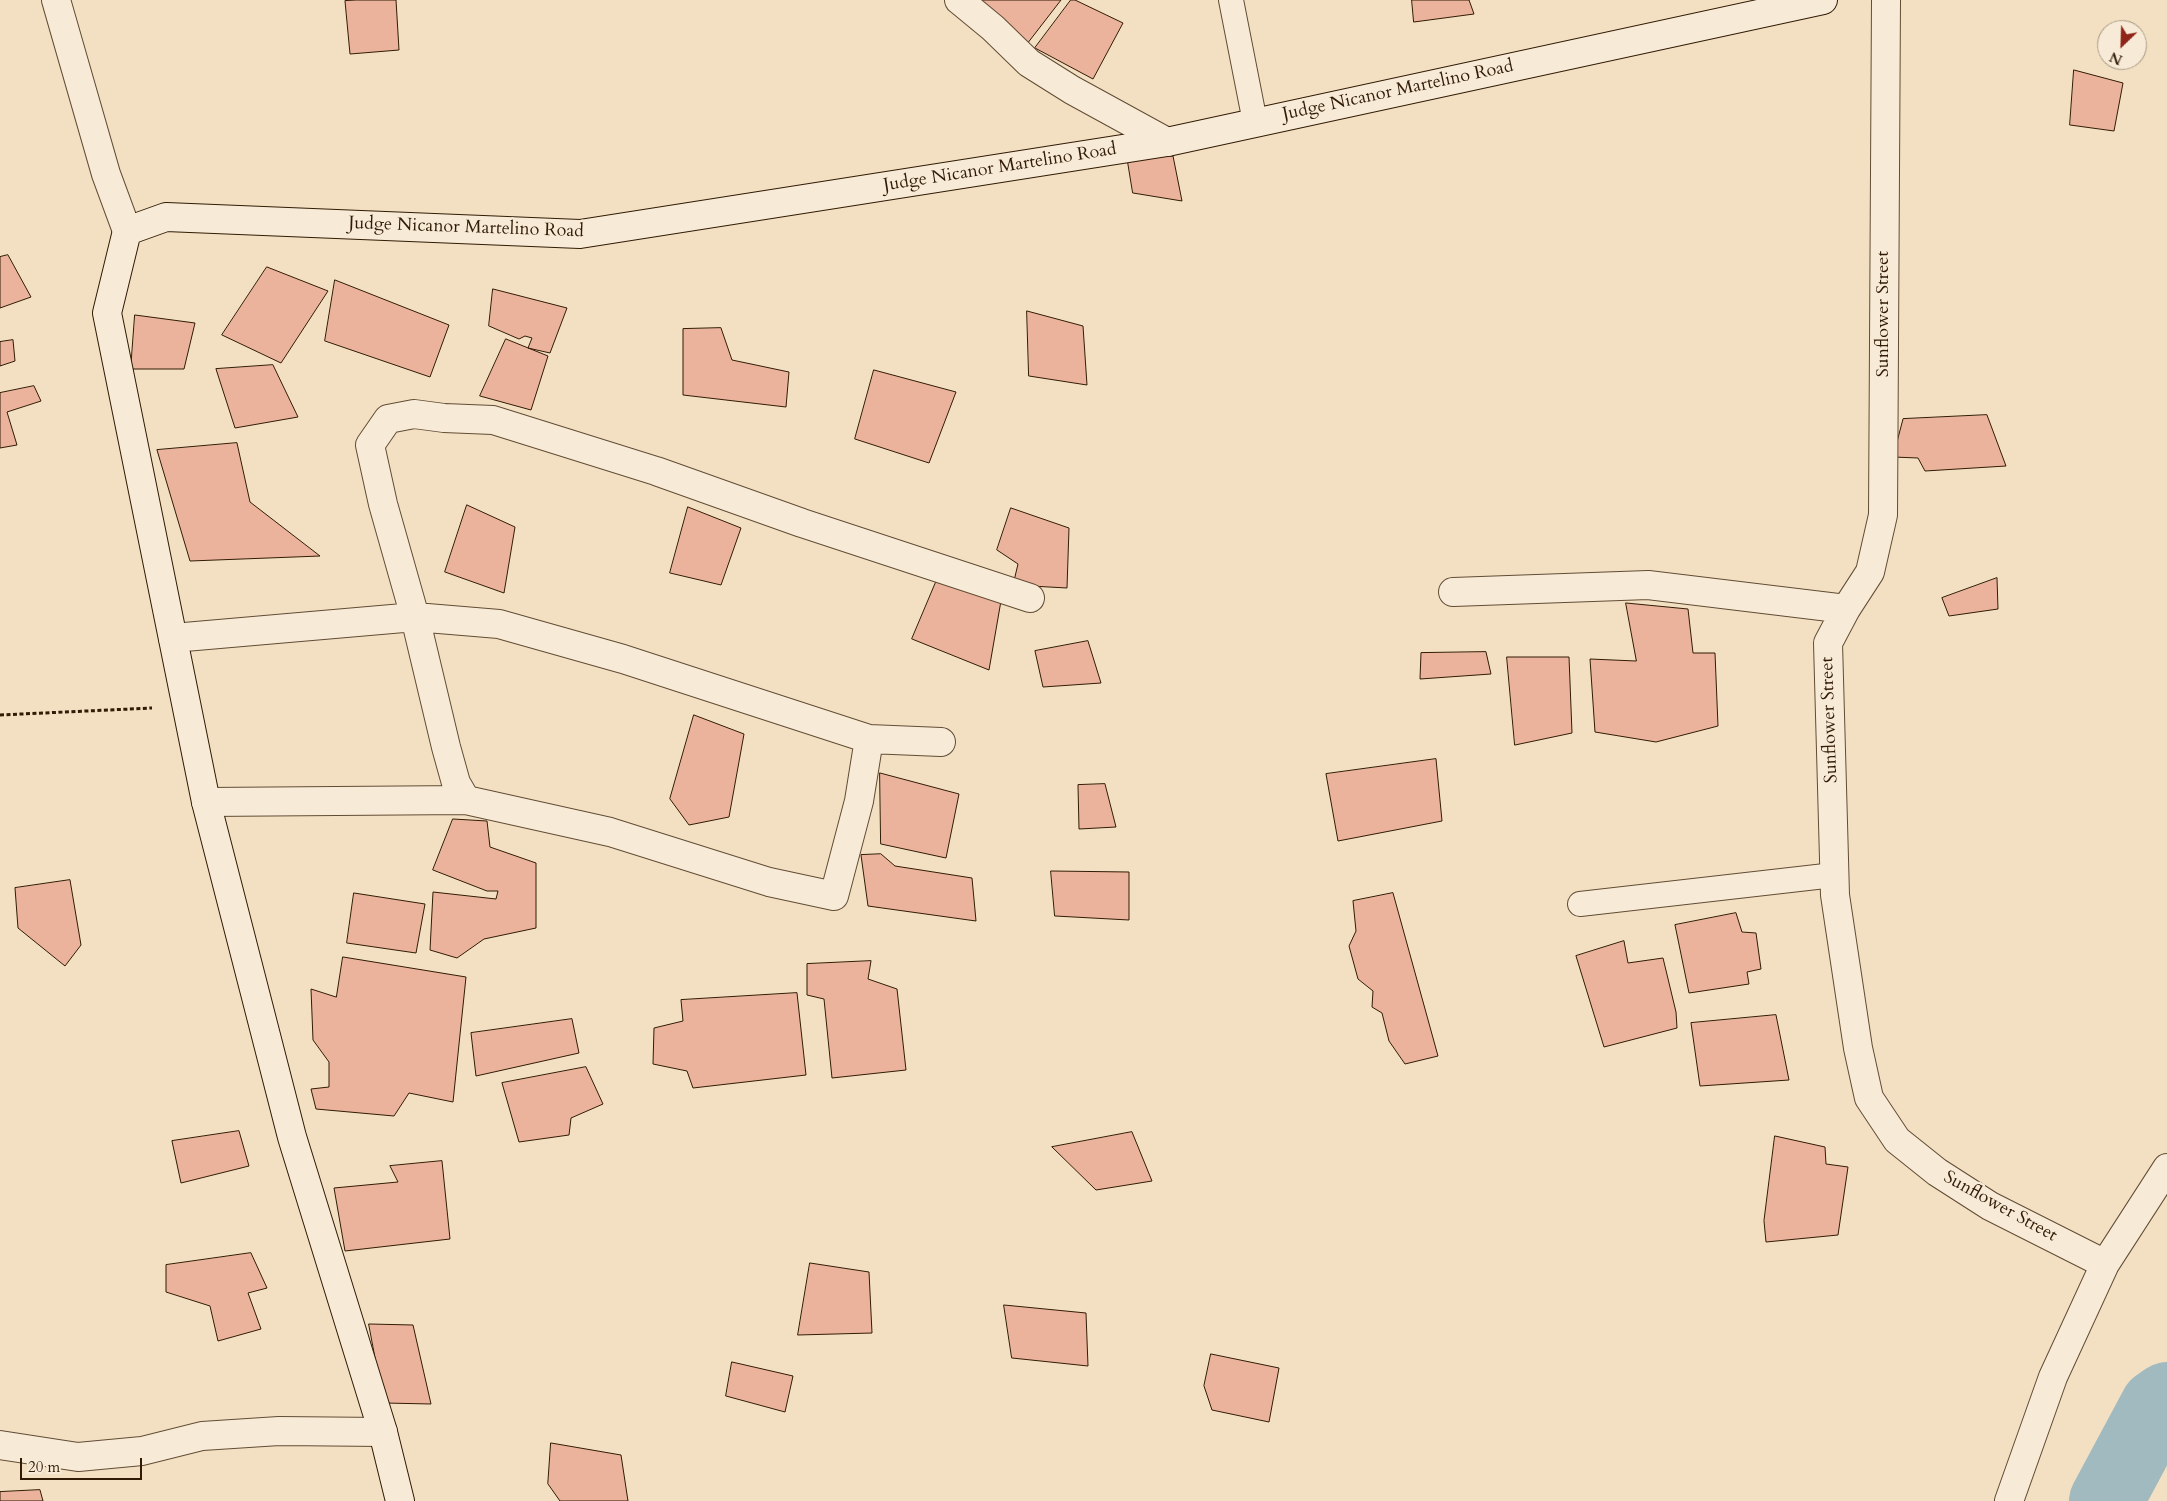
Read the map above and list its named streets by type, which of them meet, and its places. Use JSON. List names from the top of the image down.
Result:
{
  "streets": {
    "street": ["Judge Nicanor Martelino Road", "Sunflower Street"]
  },
  "scale_bar": "20 m",
  "north": "bottom left"
}
